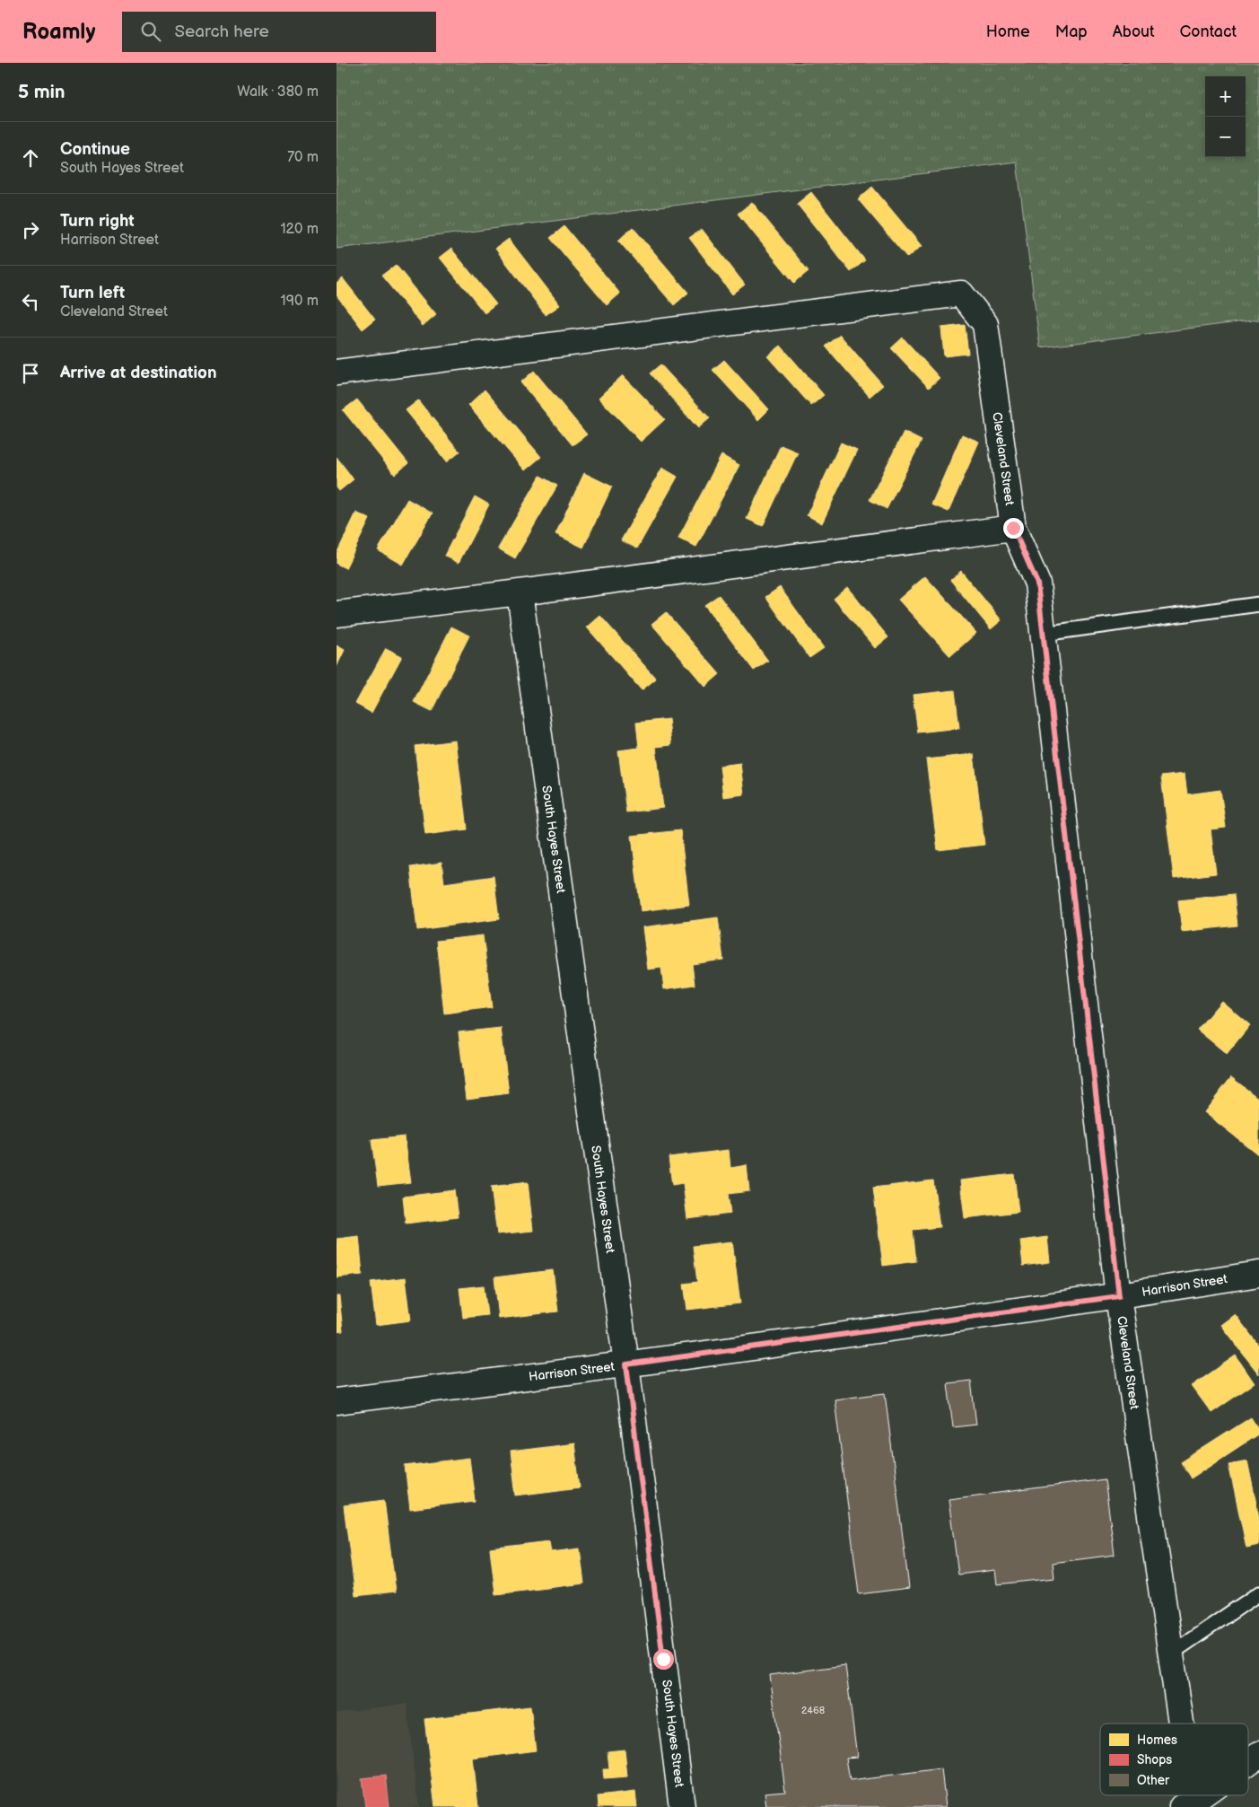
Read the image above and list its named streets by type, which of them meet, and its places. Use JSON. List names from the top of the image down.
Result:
{
  "streets": {
    "street": ["Cleveland Street", "South Hayes Street", "Harrison Street"]
  },
  "crossings": [
    ["Cleveland Street", "Harrison Street"],
    ["South Hayes Street", "Harrison Street"]
  ],
  "house_numbers": ["2468"],
  "legend": ["Homes", "Shops", "Other"],
  "page": {
    "header": "Roamly",
    "search": "Search here",
    "nav": [
      "Home",
      "Map",
      "About",
      "Contact"
    ],
    "heading": ["5 min", "Walk · 380 m"],
    "map_buttons": ["+", "−"],
    "list": [
      ["Continue", "South Hayes Street", "70 m"],
      ["Turn right", "Harrison Street", "120 m"],
      ["Turn left", "Cleveland Street", "190 m"],
      "Arrive at destination"
    ]
  }
}
